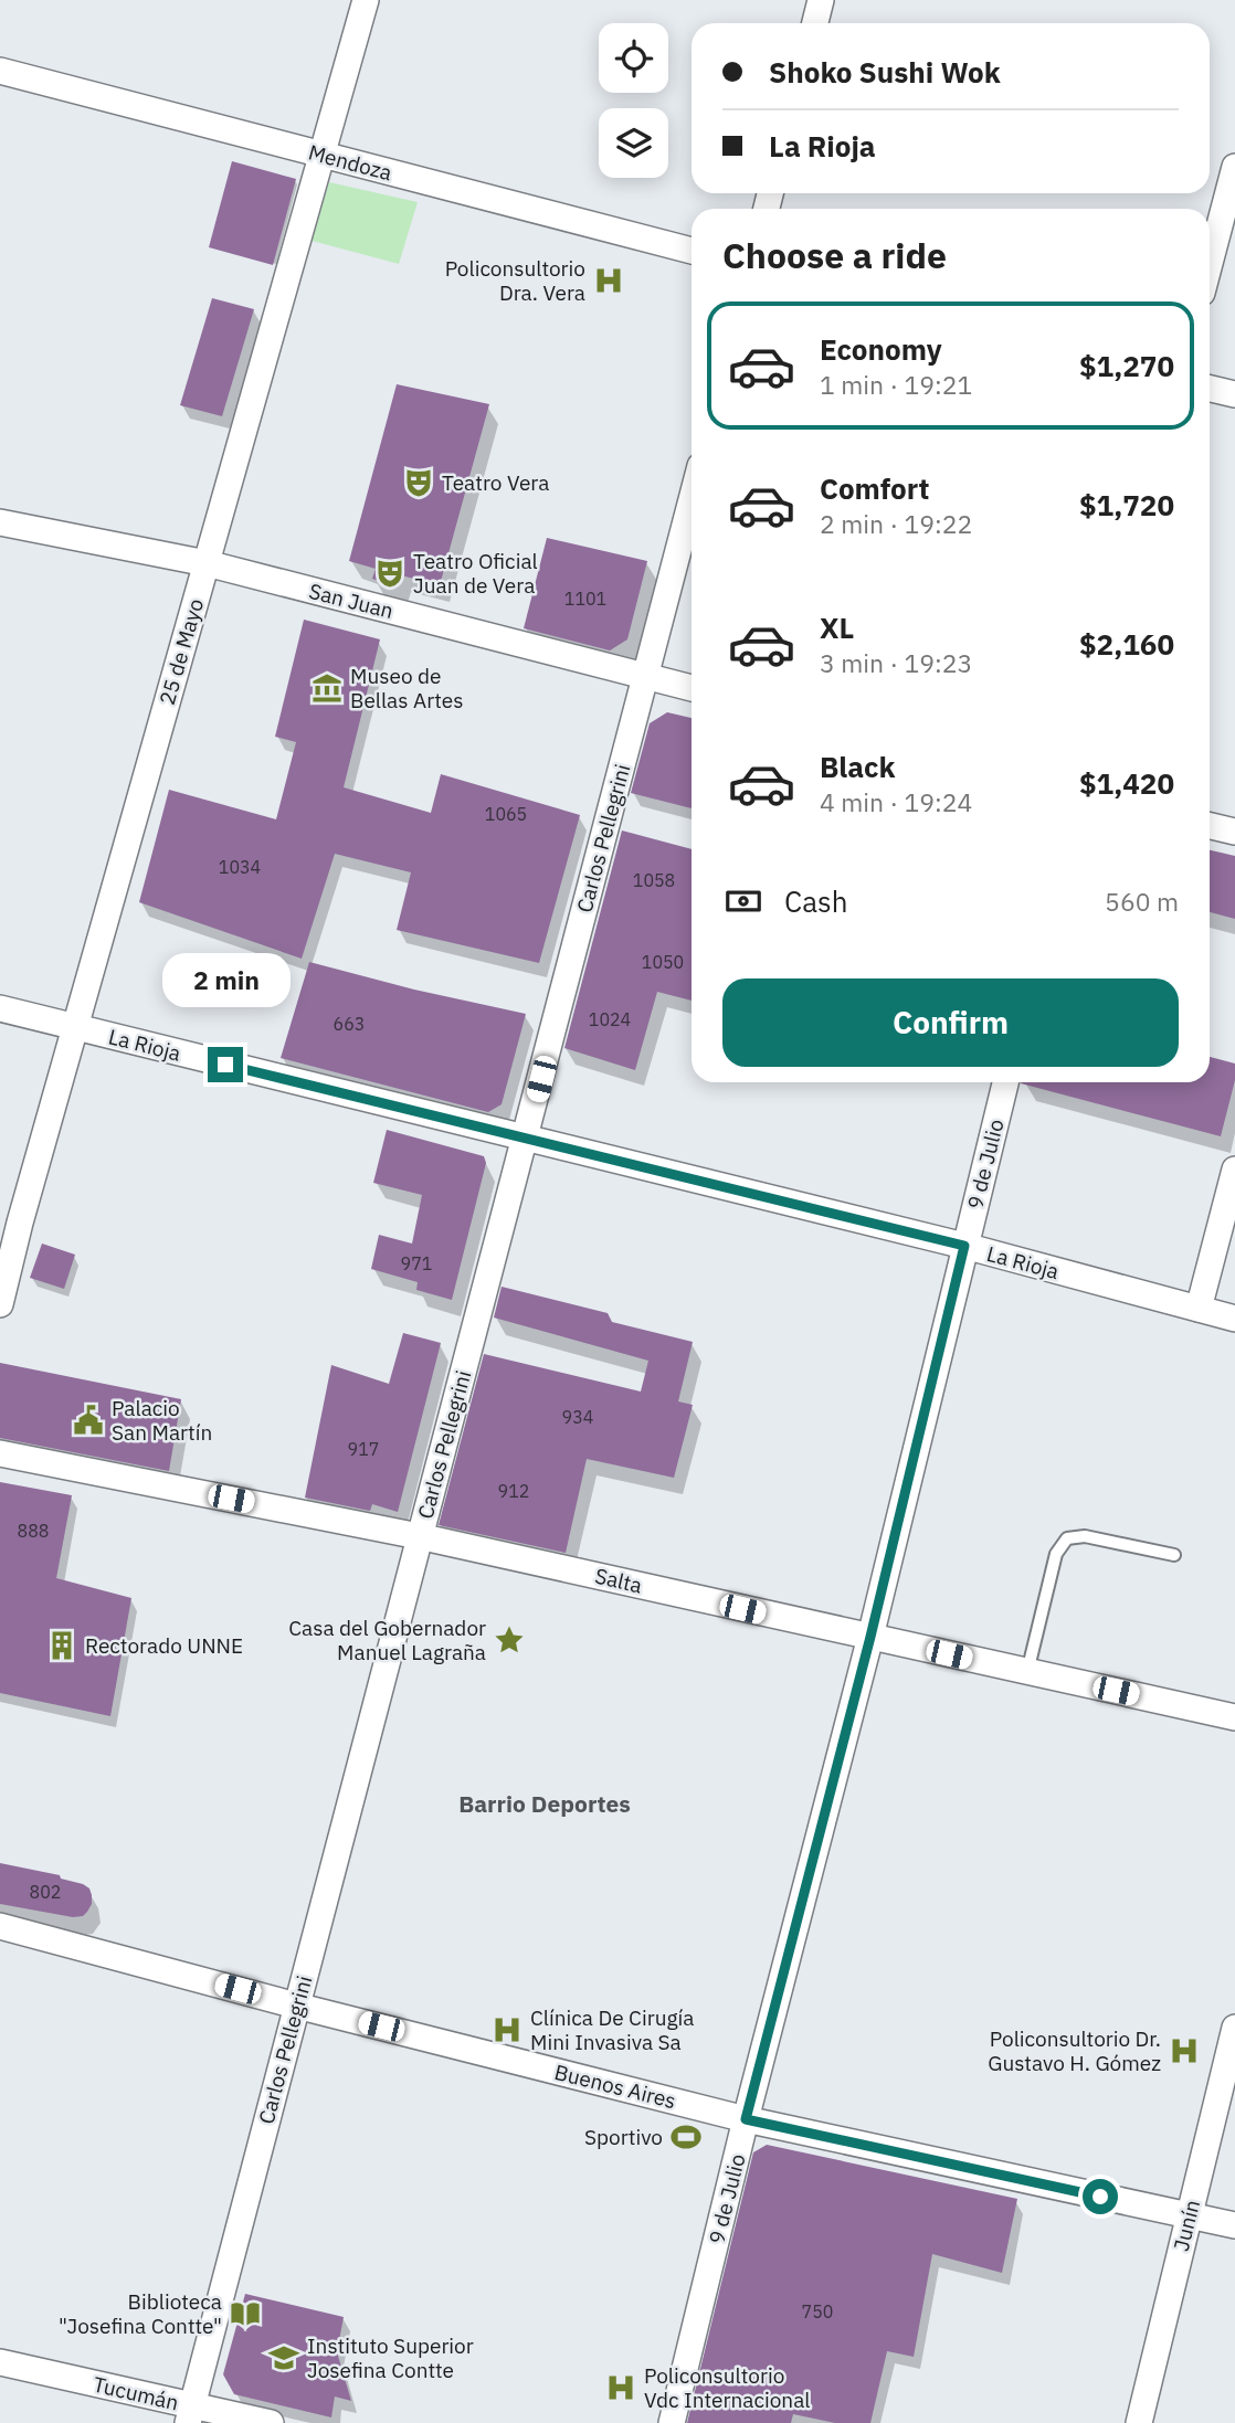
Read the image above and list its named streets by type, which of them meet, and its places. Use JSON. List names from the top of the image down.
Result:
{
  "streets": {
    "street": [
      "Mendoza",
      "San Juan",
      "25 de Mayo",
      "Carlos Pellegrini",
      "La Rioja",
      "9 de Julio",
      "Salta",
      "Buenos Aires",
      "Junín",
      "Tucumán"
    ]
  },
  "crossings": [
    ["Mendoza", "25 de Mayo"],
    ["San Juan", "25 de Mayo"],
    ["San Juan", "Carlos Pellegrini"],
    ["25 de Mayo", "La Rioja"],
    ["Carlos Pellegrini", "La Rioja"],
    ["Carlos Pellegrini", "Salta"],
    ["Carlos Pellegrini", "Buenos Aires"],
    ["Carlos Pellegrini", "Tucumán"],
    ["La Rioja", "9 de Julio"],
    ["9 de Julio", "Salta"],
    ["9 de Julio", "Buenos Aires"],
    ["Buenos Aires", "Junín"]
  ],
  "districts": ["Barrio Deportes"],
  "places": {
    "hospital": [
      "Policonsultorio Dra. Vera",
      "Clínica De Cirugía Mini Invasiva Sa",
      "Policonsultorio Dr. Gustavo H. Gómez",
      "Policonsultorio Vdc Internacional"
    ],
    "theatre": ["Teatro Vera", "Teatro Oficial Juan de Vera"],
    "museum": ["Museo de Bellas Artes"],
    "public building": ["Palacio San Martín"],
    "place": ["Casa del Gobernador Manuel Lagraña"],
    "building": ["Rectorado UNNE"],
    "sports": ["Sportivo"],
    "library": ["Biblioteca \"Josefina Contte\""],
    "school or university": ["Instituto Superior Josefina Contte"]
  },
  "house_numbers": [
    "1101",
    "1065",
    "1034",
    "1058",
    "1050",
    "1024",
    "663",
    "971",
    "934",
    "917",
    "912",
    "888",
    "802",
    "750"
  ],
  "page": {
    "banner": ["Shoko Sushi Wok", "La Rioja"],
    "heading": "Choose a ride",
    "list": [
      {
        "name": "Economy",
        "note": "1 min · 19:21",
        "value": "$1,270"
      },
      {
        "name": "Comfort",
        "note": "2 min · 19:22",
        "value": "$1,720"
      },
      {
        "name": "XL",
        "note": "3 min · 19:23",
        "value": "$2,160"
      },
      {
        "name": "Black",
        "note": "4 min · 19:24",
        "value": "$1,420"
      }
    ],
    "pay": ["Cash", "560 m"],
    "bubble": "2 min",
    "buttons": "Confirm"
  }
}
